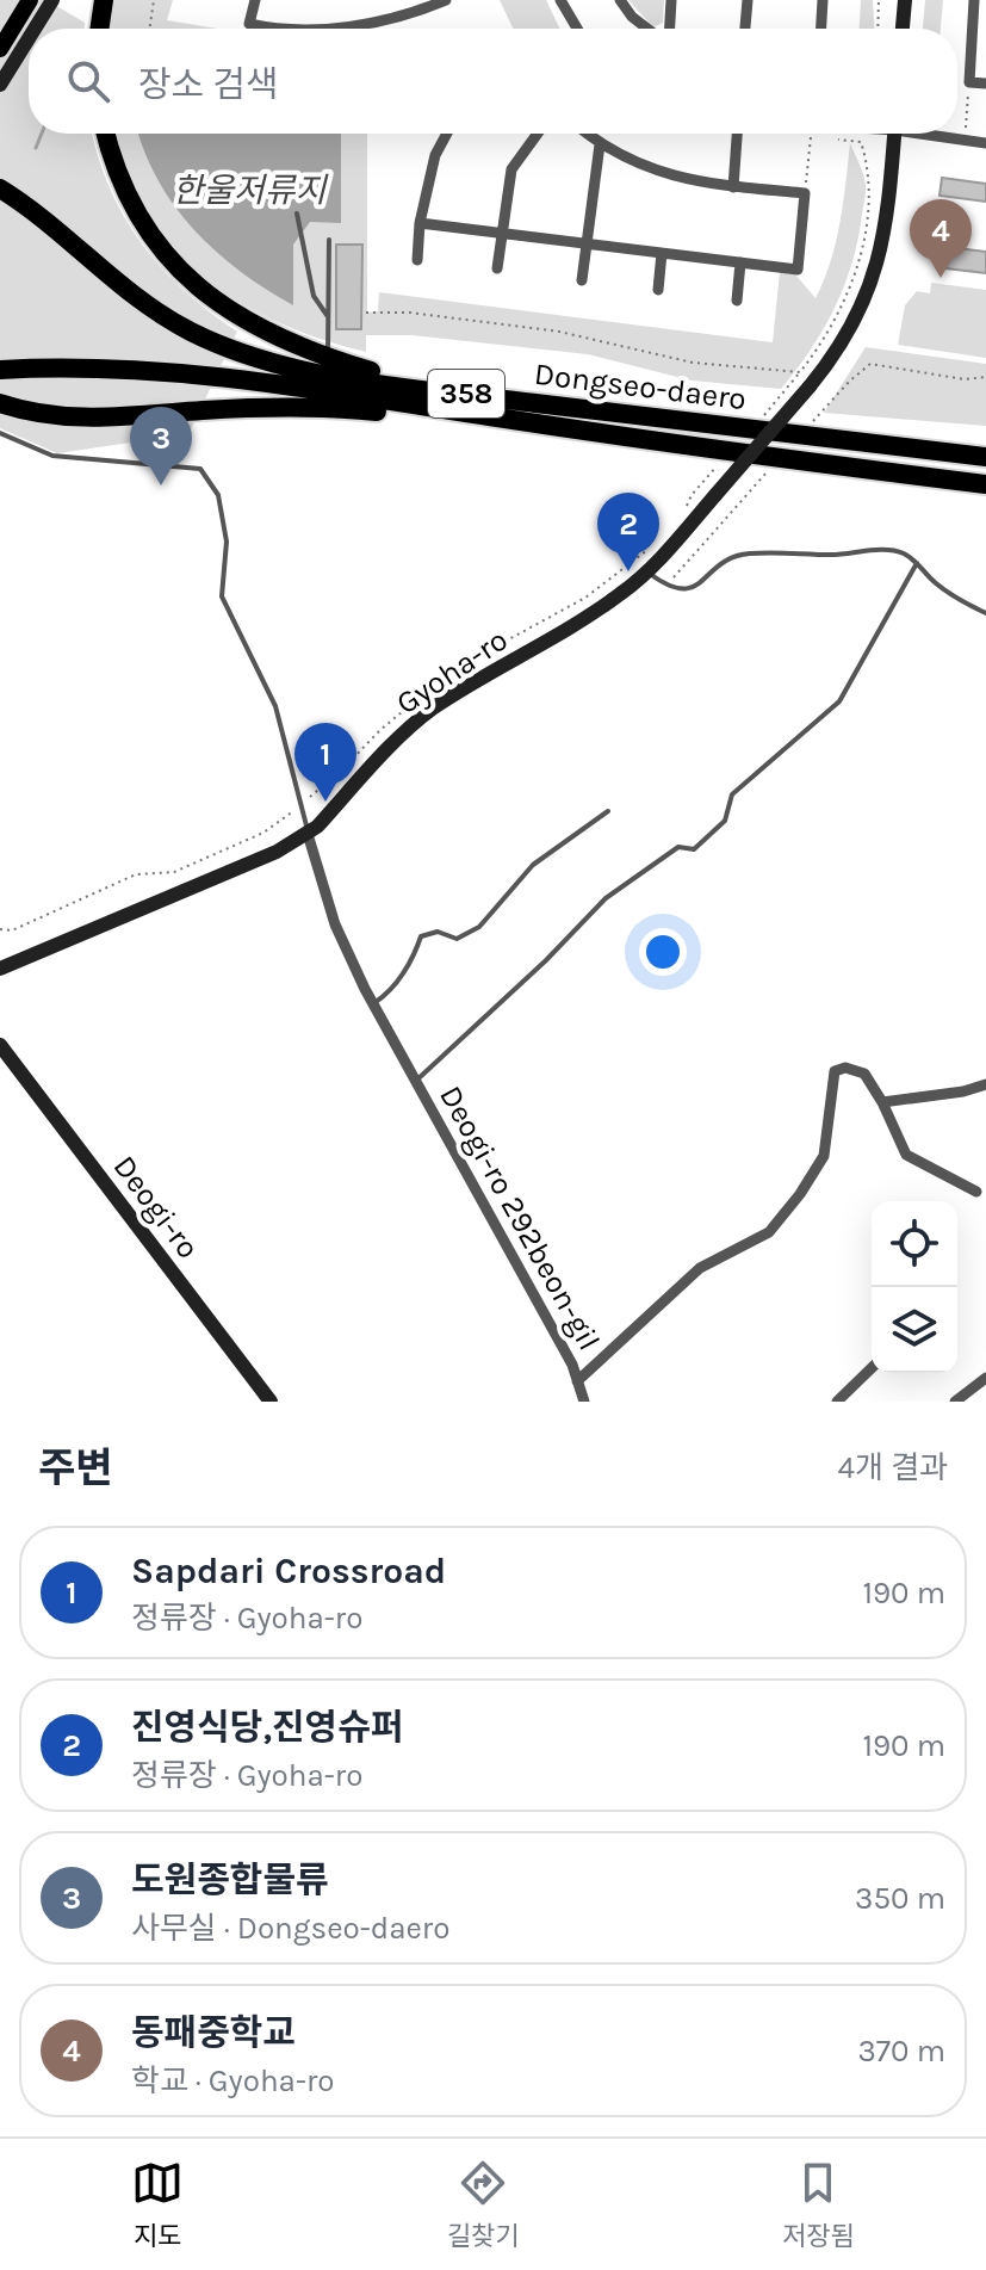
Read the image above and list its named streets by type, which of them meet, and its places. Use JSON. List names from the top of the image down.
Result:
{
  "streets": {
    "highway": ["Dongseo-daero", "358"],
    "street": ["Gyoha-ro", "Deogi-ro", "Deogi-ro 292beon-gil"]
  },
  "crossings": [
    ["Gyoha-ro", "Deogi-ro 292beon-gil"]
  ],
  "water": ["한울저류지"],
  "page": {
    "search": "장소 검색",
    "pins": [
      "4",
      "3",
      "2",
      "1"
    ],
    "heading": ["주변", "4개 결과"],
    "list": [
      {
        "mark": "1",
        "name": "Sapdari Crossroad",
        "note": "정류장 · Gyoha-ro",
        "value": "190 m"
      },
      {
        "mark": "2",
        "name": "진영식당,진영슈퍼",
        "note": "정류장 · Gyoha-ro",
        "value": "190 m"
      },
      {
        "mark": "3",
        "name": "도원종합물류",
        "note": "사무실 · Dongseo-daero",
        "value": "350 m"
      },
      {
        "mark": "4",
        "name": "동패중학교",
        "note": "학교 · Gyoha-ro",
        "value": "370 m"
      }
    ],
    "nav": ["지도", "길찾기", "저장됨"]
  }
}
